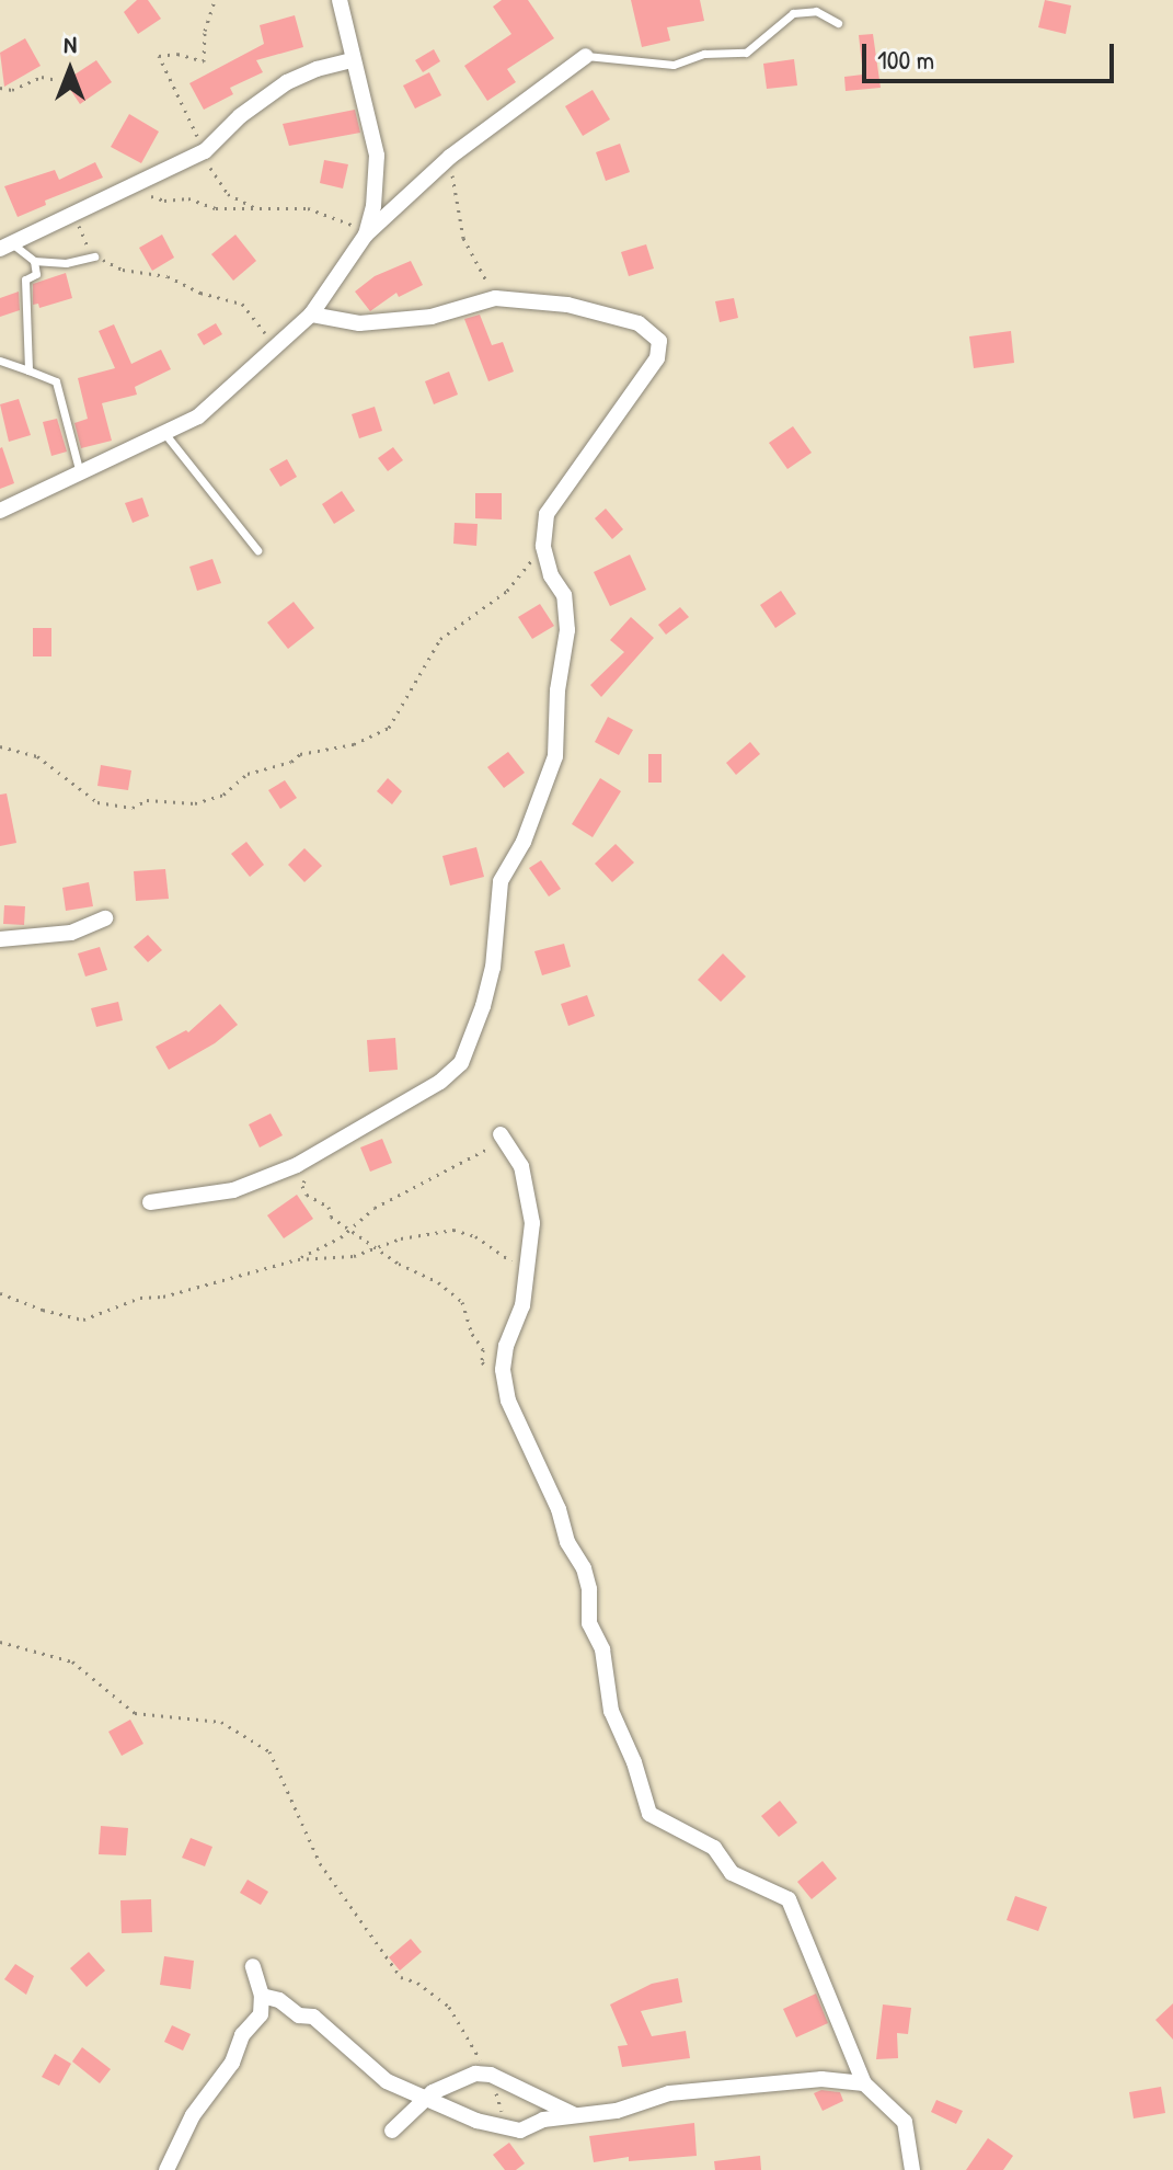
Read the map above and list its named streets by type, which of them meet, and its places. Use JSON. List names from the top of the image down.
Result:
{
  "scale_bar": "100 m",
  "north": "top"
}
